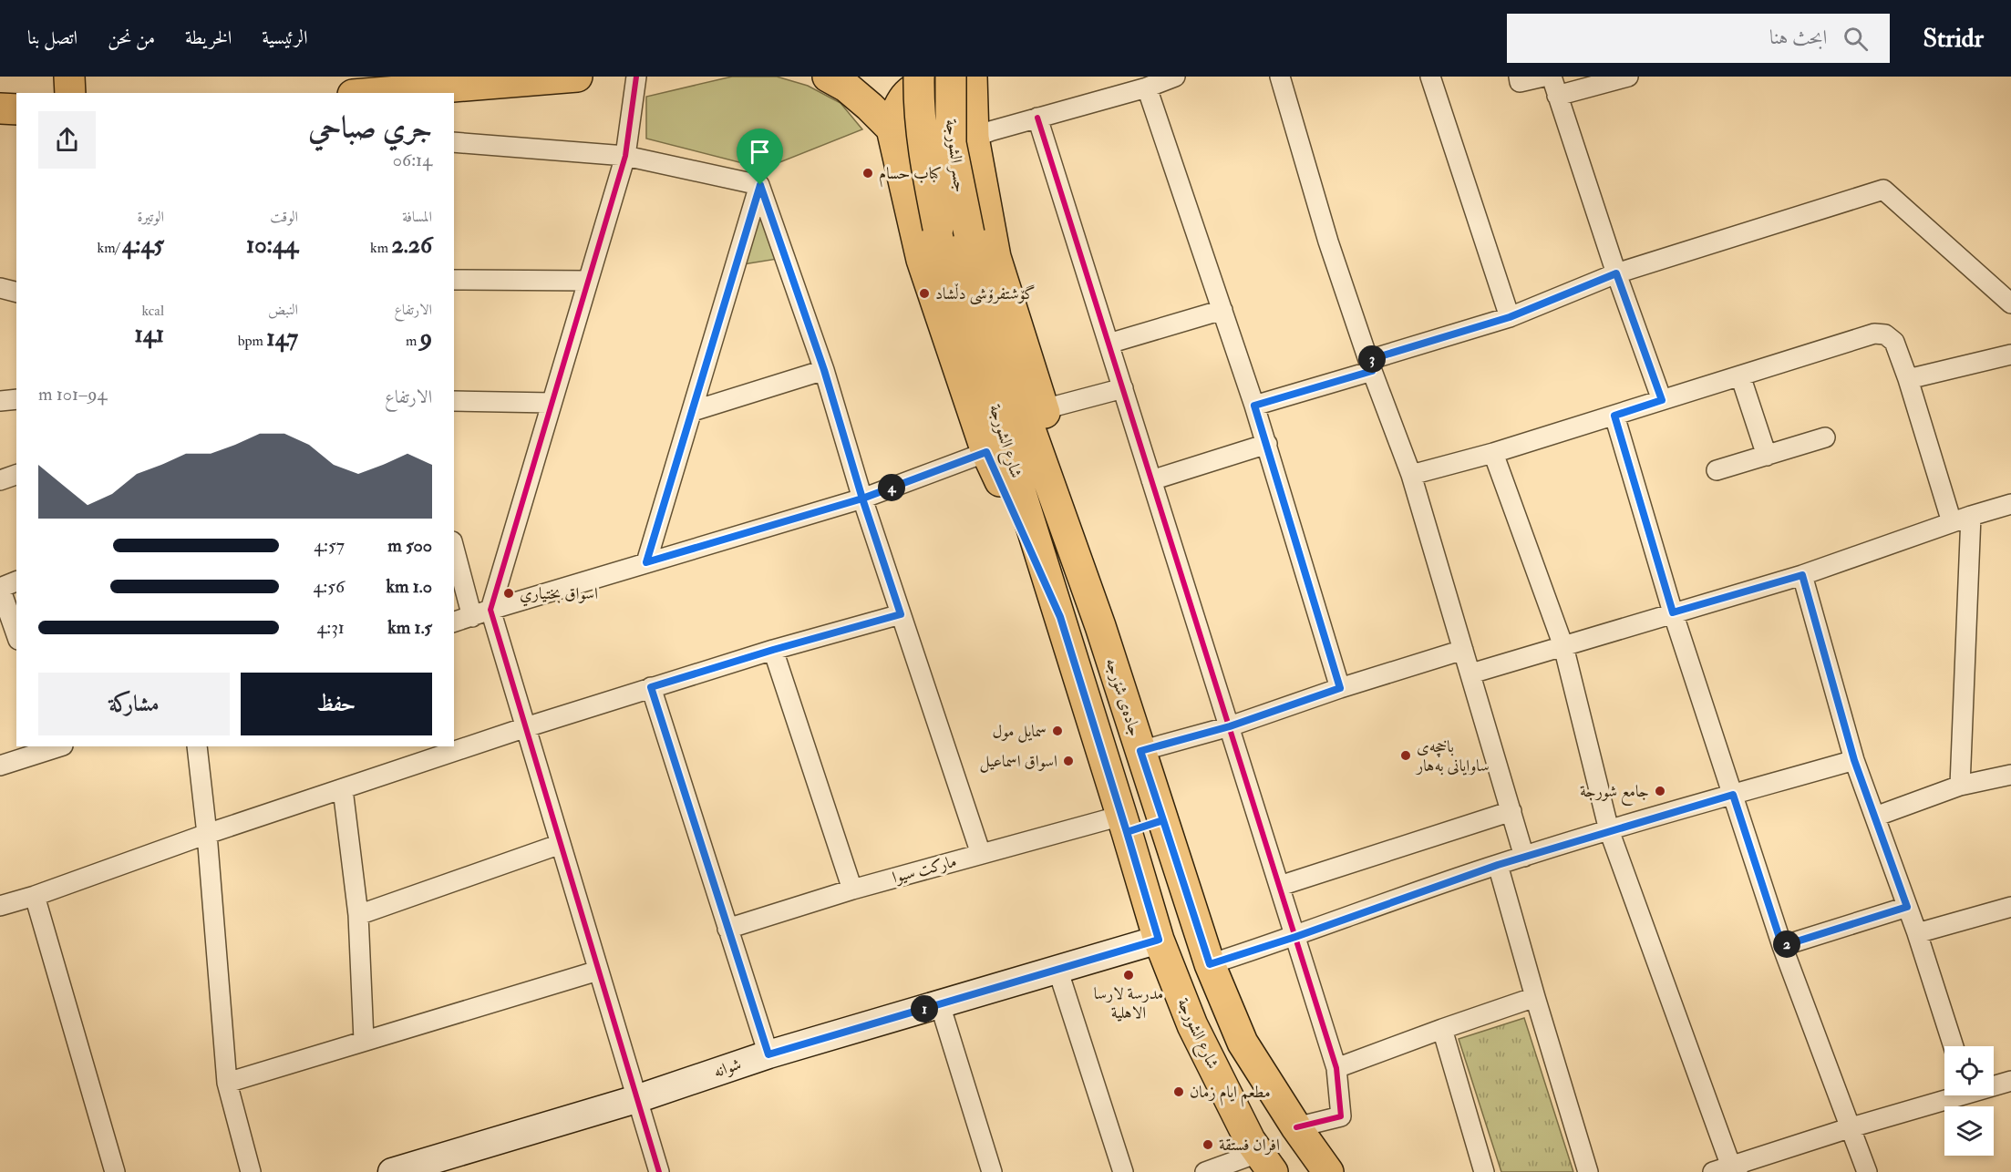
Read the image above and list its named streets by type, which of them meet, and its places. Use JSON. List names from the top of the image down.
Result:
{
  "streets": {
    "main road": ["جسر الشورجة", "شارع الشورجة", "جادەی شۆرجە"],
    "street": ["مارکت سیوا", "شوانە"]
  },
  "crossings": [
    ["جسر الشورجة", "شارع الشورجة"],
    ["جسر الشورجة", "جادەی شۆرجە"],
    ["شارع الشورجة", "مارکت سیوا"],
    ["شارع الشورجة", "شوانە"]
  ],
  "places": [
    "كباب حسام",
    "گۆشتفرۆشی دڵشاد",
    "اسواق بختياري",
    "سمايل مول",
    "باخچەی ساوایانی بەهار",
    "اسواق اسماعيل",
    "جامع شورجة",
    "مدرسة لارسا الاهلية",
    "مطعم ايام زمان",
    "افران فستقة"
  ],
  "page": {
    "header": "Stridr",
    "search": "ابحث هنا",
    "nav": [
      "الرئيسية",
      "الخريطة",
      "من نحن",
      "اتصل بنا"
    ],
    "heading": ["جري صباحي", "06:14"],
    "stats": [
      ["المسافة", "2.26 km"],
      ["الوقت", "10:44"],
      ["الوتيرة", "4:45 /km"],
      ["الارتفاع", "9 m"],
      ["النبض", "147 bpm"],
      ["kcal", "141"]
    ],
    "pins": [
      "3",
      "4",
      "2",
      "1"
    ],
    "chart": ["الارتفاع", "94–101 m"],
    "list": [
      {
        "name": "500 m",
        "note": "4:57"
      },
      {
        "name": "1.0 km",
        "note": "4:56"
      },
      {
        "name": "1.5 km",
        "note": "4:31"
      }
    ],
    "buttons": ["حفظ", "مشاركة"]
  }
}
